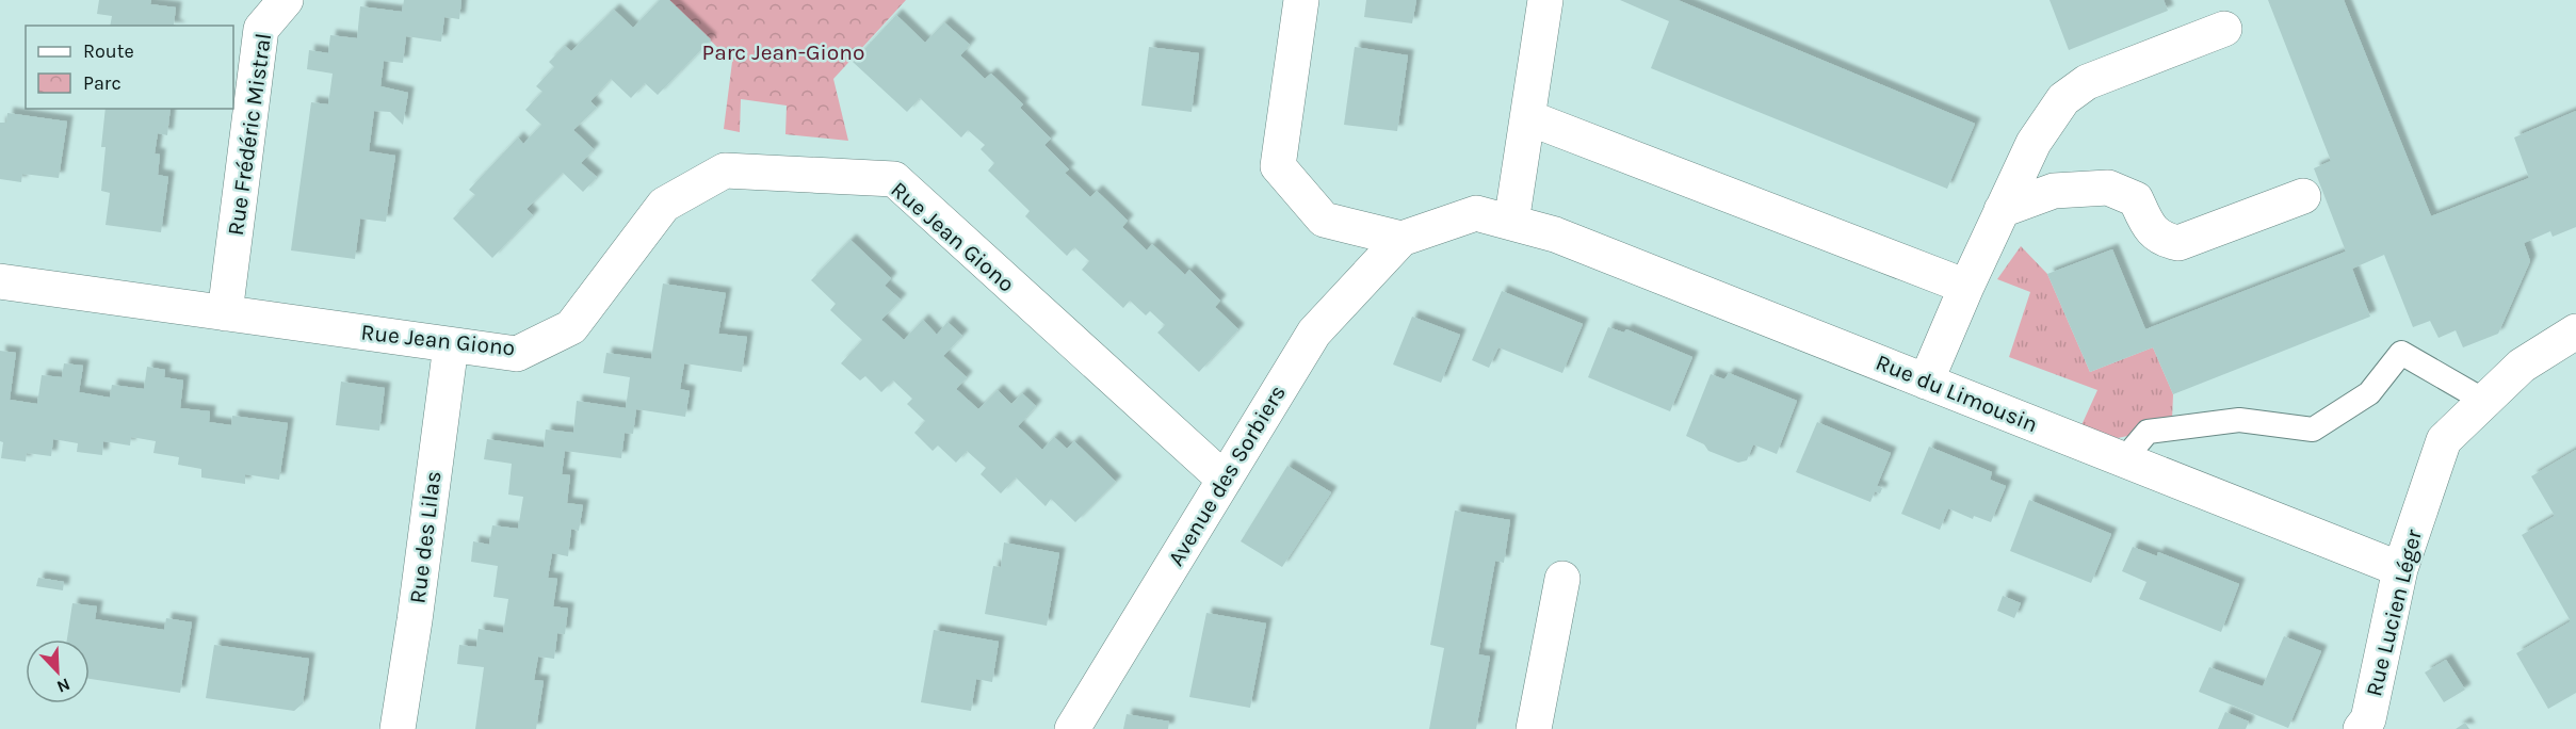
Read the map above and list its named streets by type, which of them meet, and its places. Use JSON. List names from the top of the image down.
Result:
{
  "streets": {
    "street": [
      "Rue Frédéric Mistral",
      "Rue Jean Giono",
      "Rue du Limousin",
      "Avenue des Sorbiers",
      "Rue des Lilas",
      "Rue Lucien Léger"
    ]
  },
  "crossings": [
    ["Rue Frédéric Mistral", "Rue Jean Giono"],
    ["Rue Jean Giono", "Avenue des Sorbiers"],
    ["Rue Jean Giono", "Rue des Lilas"],
    ["Rue du Limousin", "Avenue des Sorbiers"],
    ["Rue du Limousin", "Rue Lucien Léger"]
  ],
  "parks": ["Parc Jean-Giono"],
  "legend": ["Route", "Parc"],
  "north": "bottom right"
}
